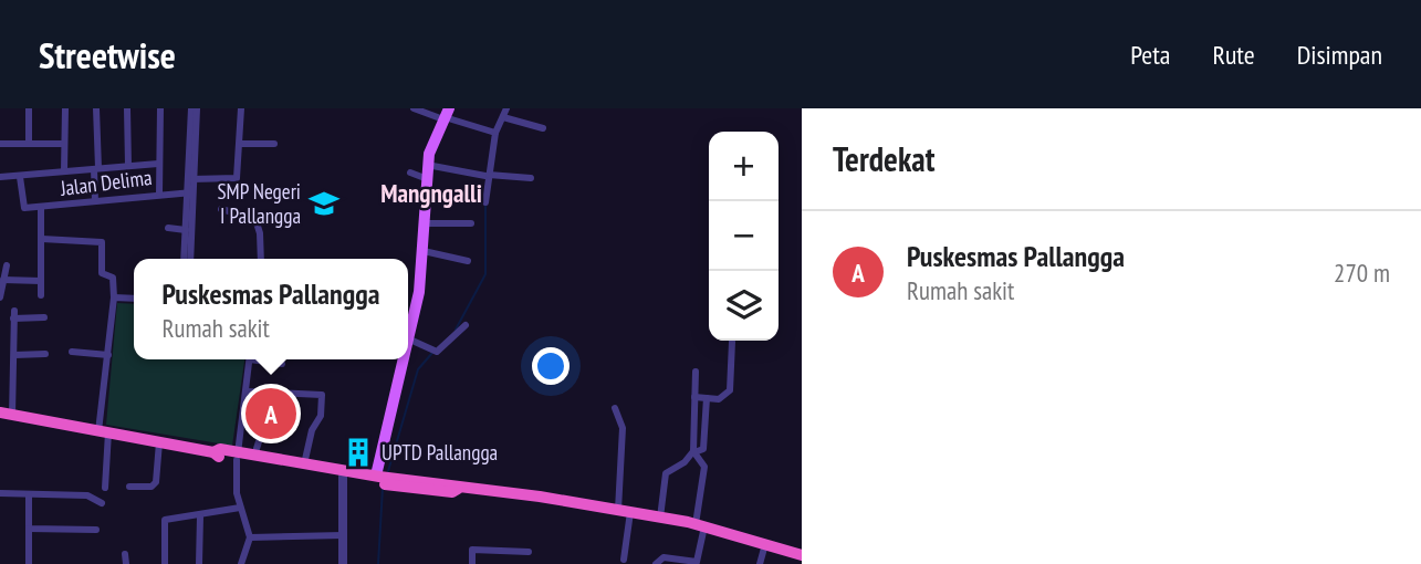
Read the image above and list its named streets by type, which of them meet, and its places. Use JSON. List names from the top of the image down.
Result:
{
  "streets": {
    "street": ["Jalan Delima"]
  },
  "districts": ["Mangngalli"],
  "places": {
    "school or university": ["SMP Negeri I Pallangga"],
    "building": ["UPTD Pallangga"]
  },
  "page": {
    "header": "Streetwise",
    "nav": ["Peta", "Rute", "Disimpan"],
    "heading": "Terdekat",
    "map_buttons": ["+", "−"],
    "list": [
      {
        "mark": "A",
        "name": "Puskesmas Pallangga",
        "note": "Rumah sakit",
        "value": "270 m"
      }
    ],
    "popup": ["Puskesmas Pallangga", "Rumah sakit"],
    "pins": "A"
  }
}
